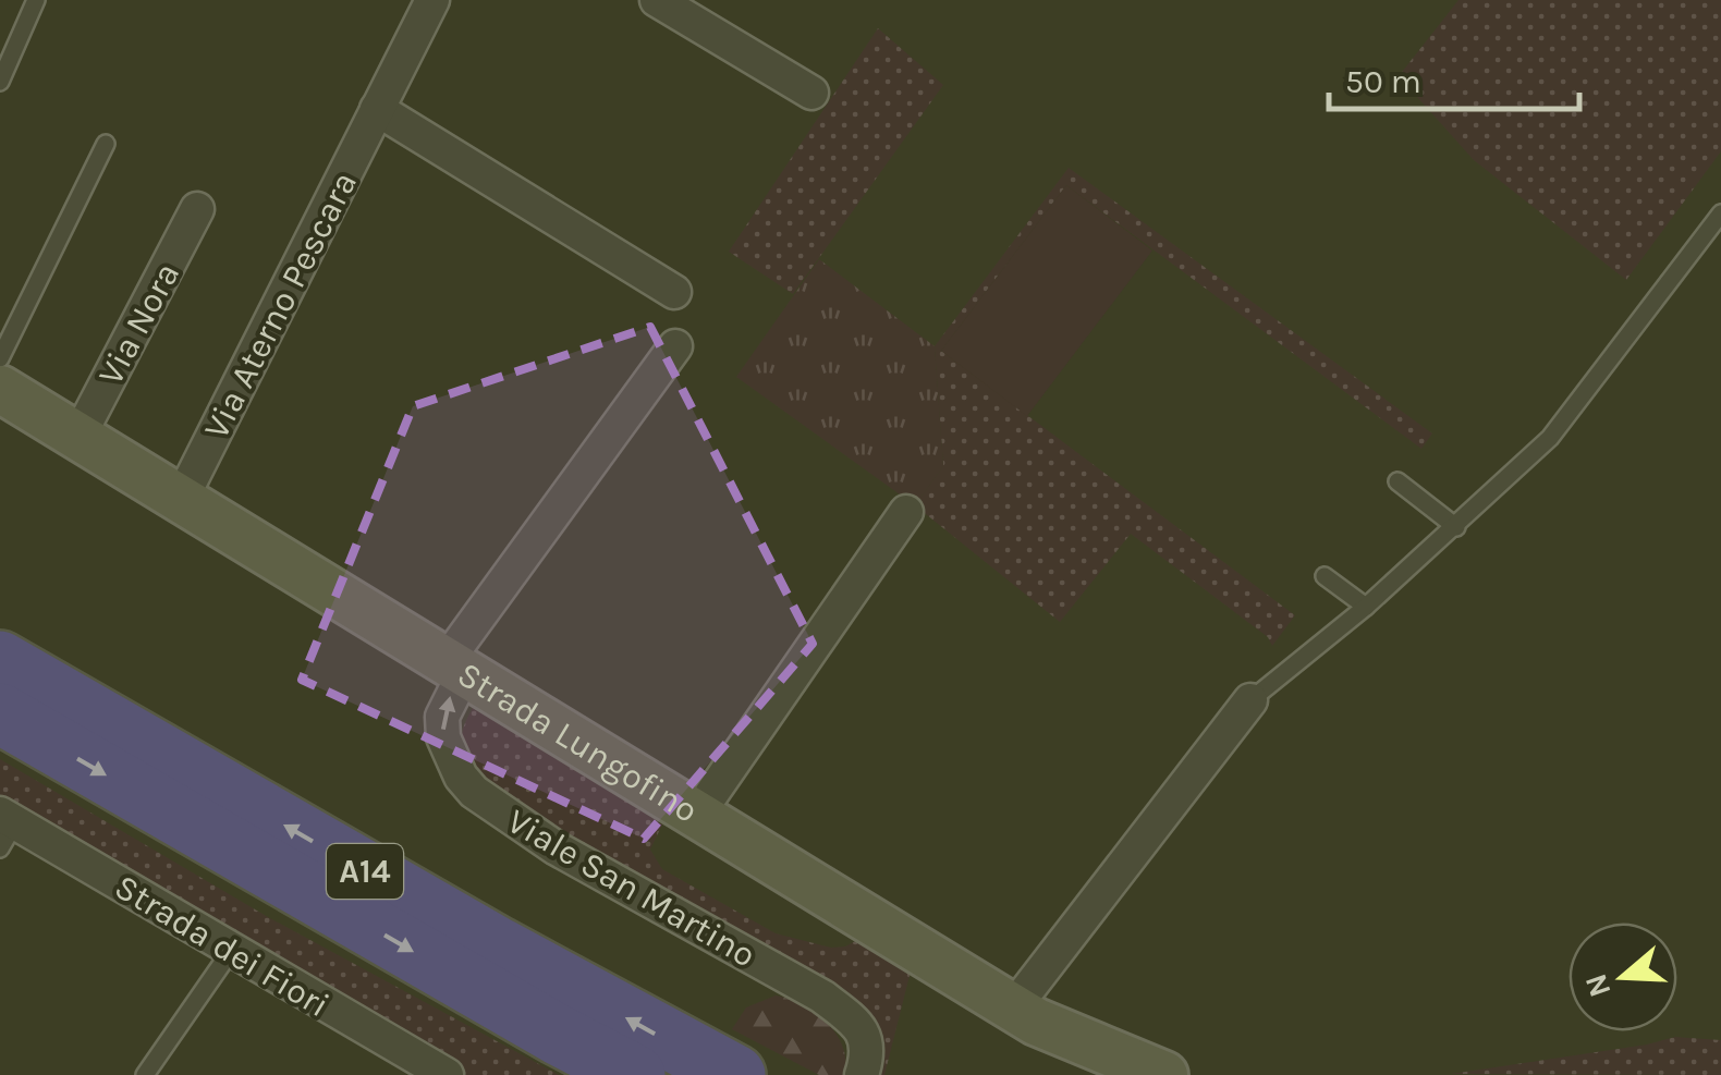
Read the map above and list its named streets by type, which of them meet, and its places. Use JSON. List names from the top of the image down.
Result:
{
  "streets": {
    "highway": ["A14"],
    "main road": ["Strada Lungofino"],
    "street": [
      "Via Aterno Pescara",
      "Via Nora",
      "Viale San Martino",
      "Strada dei Fiori"
    ]
  },
  "crossings": [
    ["Via Aterno Pescara", "Strada Lungofino"],
    ["Via Nora", "Strada Lungofino"],
    ["Strada Lungofino", "Viale San Martino"]
  ],
  "one_way": ["Viale San Martino"],
  "scale_bar": "50 m",
  "north": "left"
}
